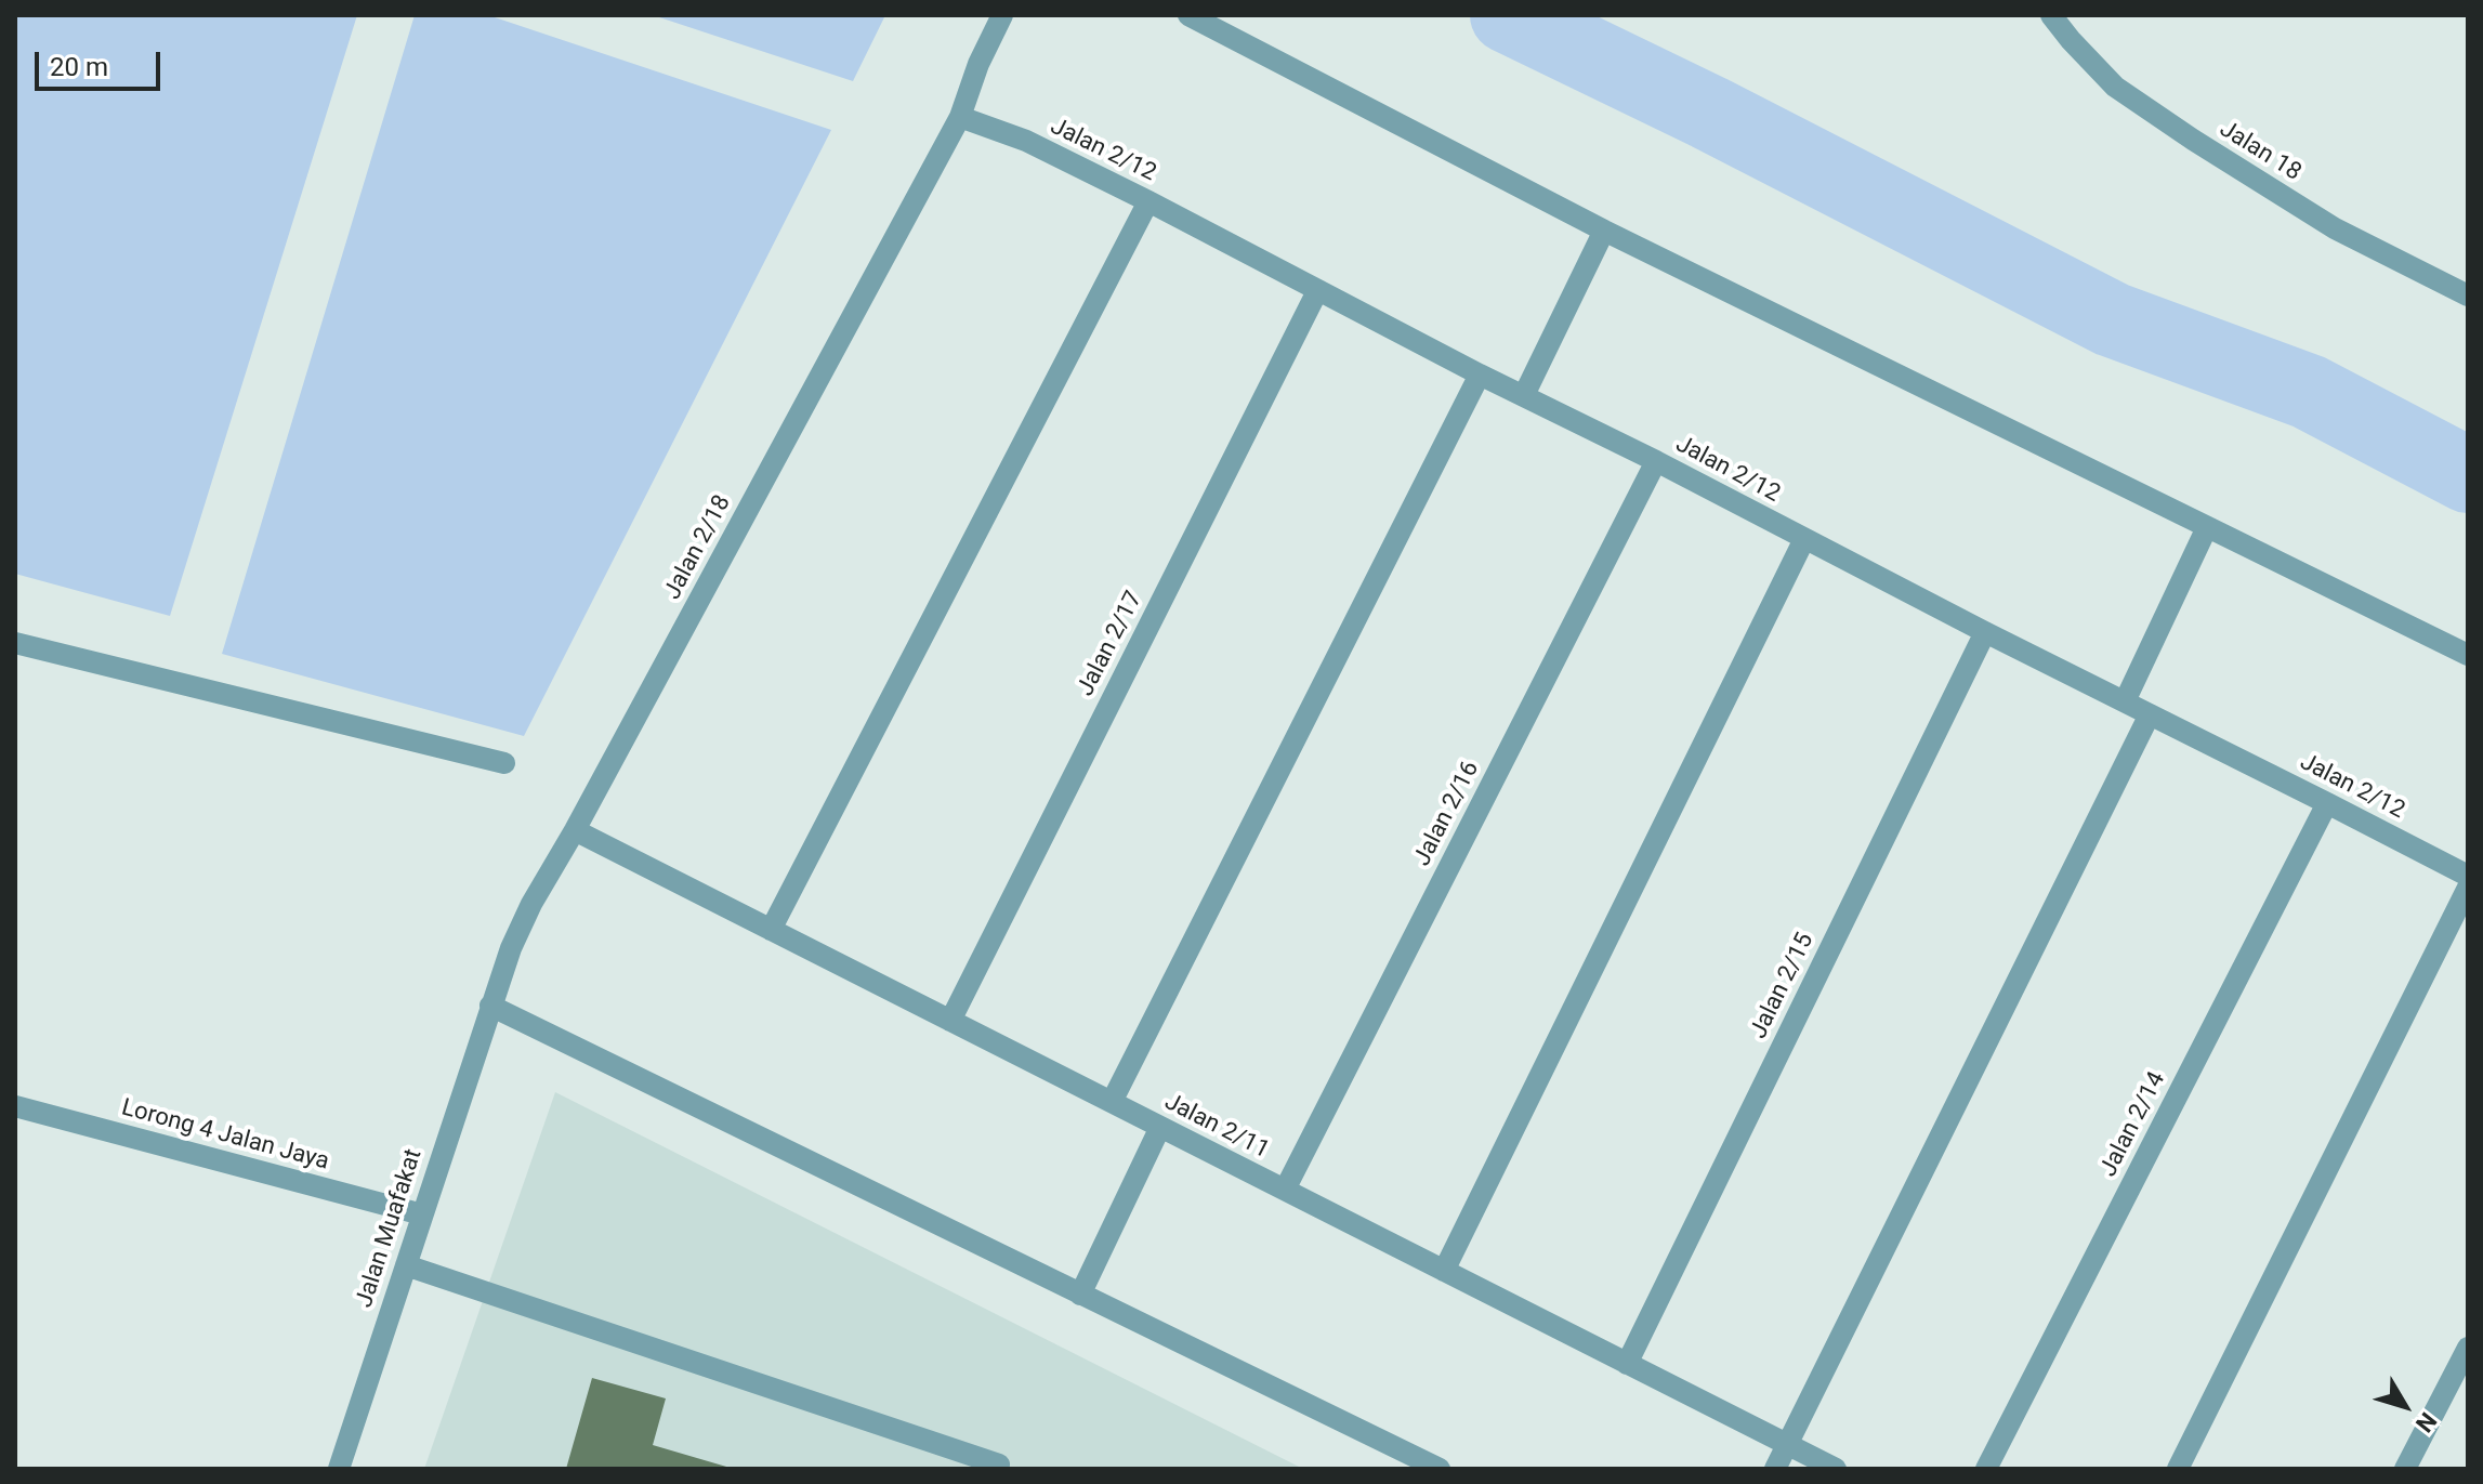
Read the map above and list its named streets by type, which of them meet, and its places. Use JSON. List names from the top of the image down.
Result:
{
  "streets": {
    "street": [
      "Jalan 2/12",
      "Jalan 18",
      "Jalan 2/18",
      "Jalan 2/17",
      "Jalan 2/16",
      "Jalan 2/15",
      "Jalan 2/14",
      "Jalan 2/11",
      "Lorong 4 Jalan Jaya",
      "Jalan Muafakat"
    ]
  },
  "crossings": [
    ["Jalan 2/12", "Jalan 2/18"],
    ["Jalan 2/12", "Jalan 2/17"],
    ["Jalan 2/12", "Jalan 2/16"],
    ["Jalan 2/12", "Jalan 2/15"],
    ["Jalan 2/12", "Jalan 2/14"],
    ["Jalan 2/18", "Jalan 2/11"],
    ["Jalan 2/18", "Jalan Muafakat"],
    ["Jalan 2/17", "Jalan 2/11"],
    ["Jalan 2/16", "Jalan 2/11"],
    ["Jalan 2/15", "Jalan 2/11"],
    ["Lorong 4 Jalan Jaya", "Jalan Muafakat"]
  ],
  "scale_bar": "20 m",
  "north": "bottom right"
}
